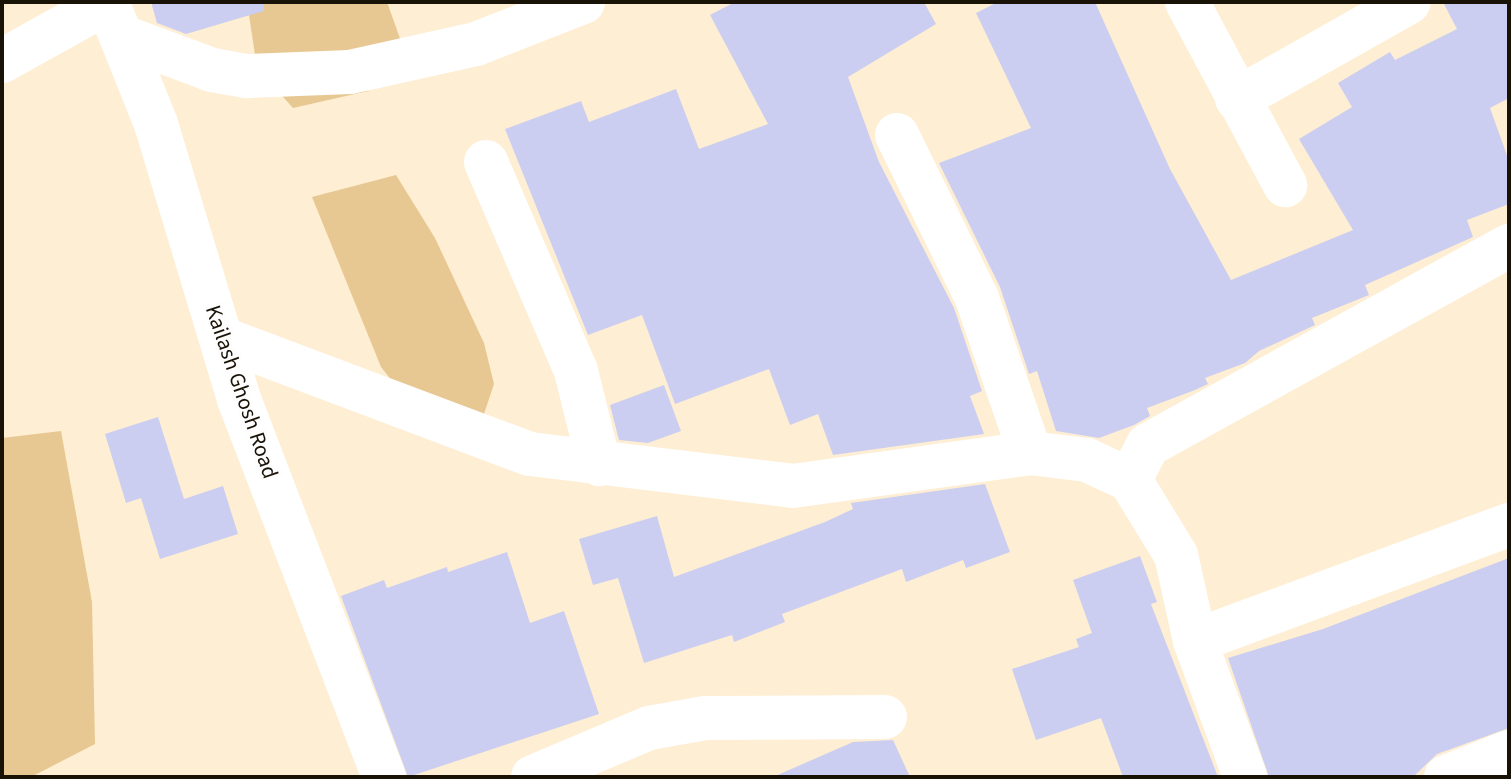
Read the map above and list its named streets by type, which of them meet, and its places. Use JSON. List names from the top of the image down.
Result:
{
  "streets": {
    "street": ["Kailash Ghosh Road"]
  }
}
